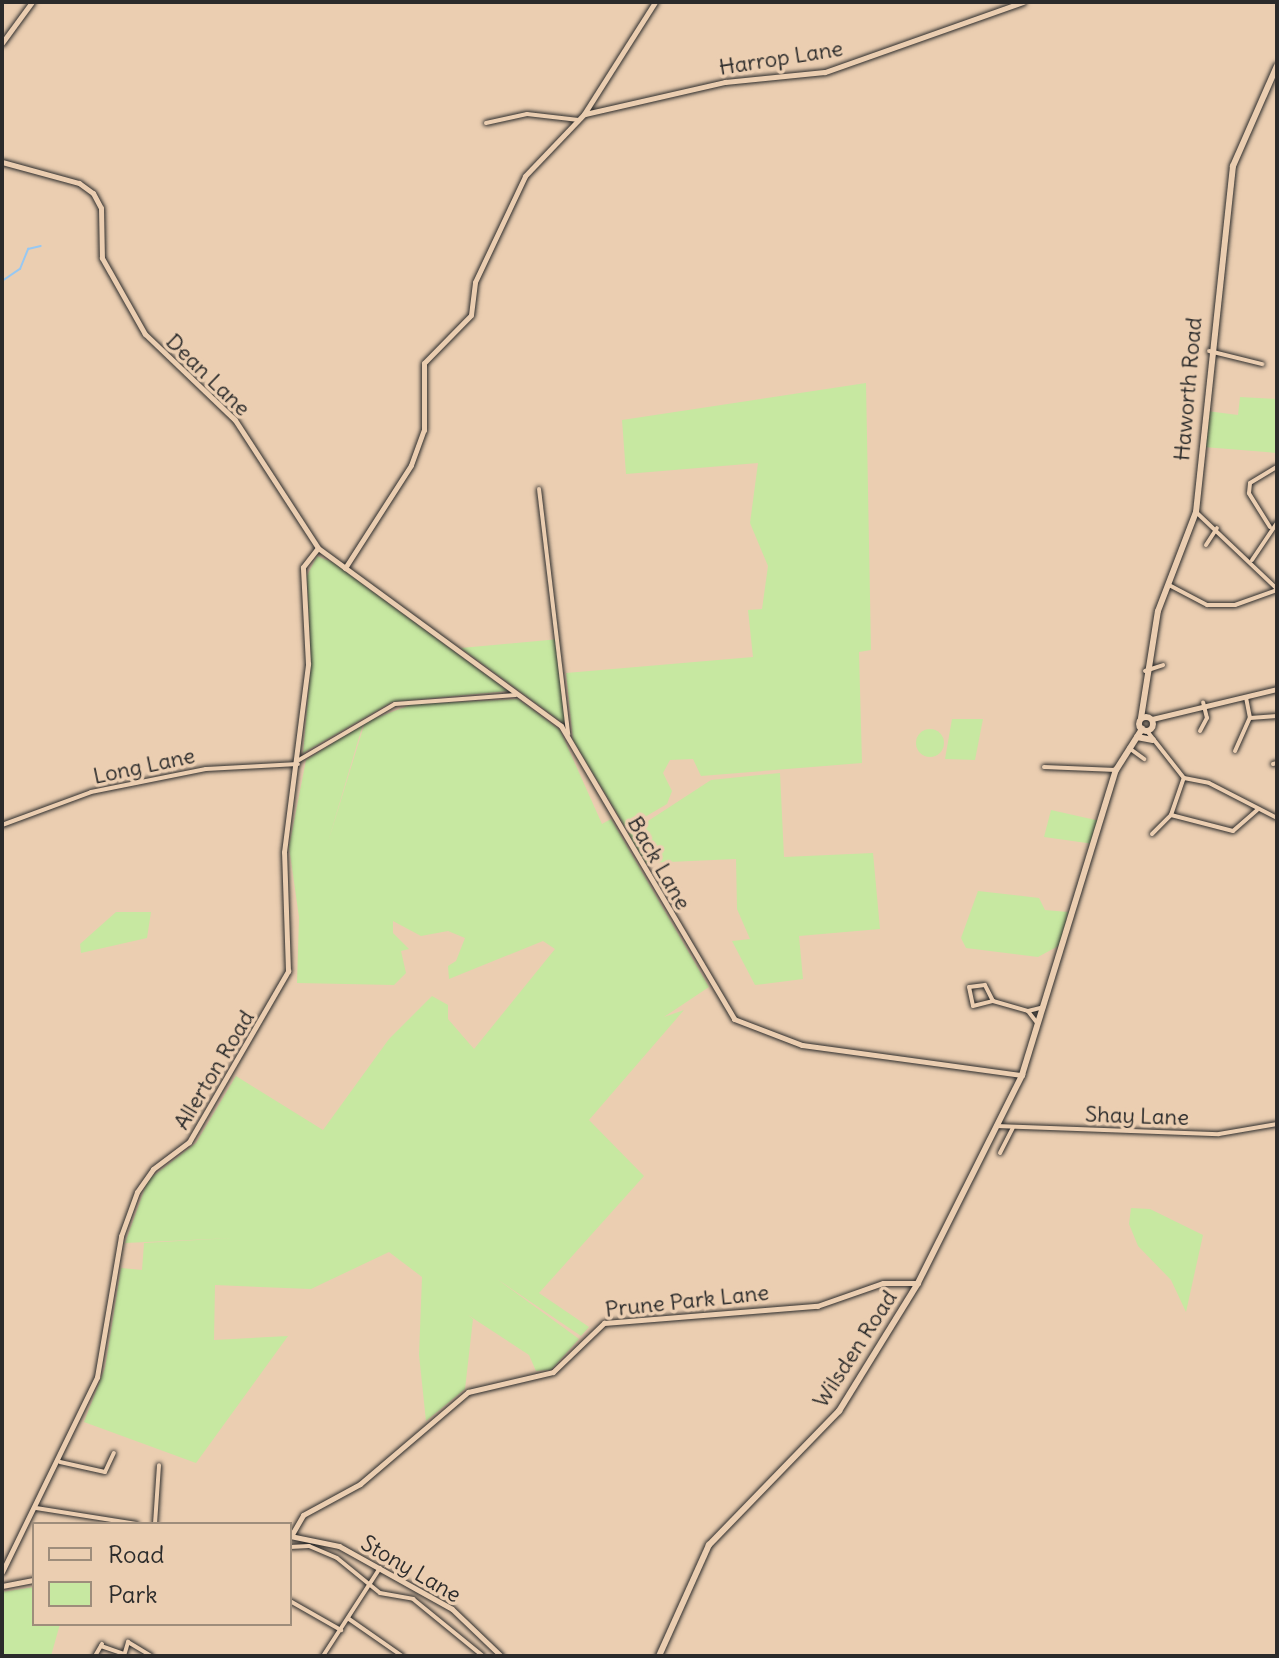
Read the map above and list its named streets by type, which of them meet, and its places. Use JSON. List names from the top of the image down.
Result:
{
  "streets": {
    "main road": ["Haworth Road", "Wilsden Road"],
    "street": [
      "Harrop Lane",
      "Dean Lane",
      "Long Lane",
      "Back Lane",
      "Allerton Road",
      "Shay Lane",
      "Prune Park Lane",
      "Stony Lane"
    ]
  },
  "crossings": [
    ["Dean Lane", "Back Lane"],
    ["Dean Lane", "Allerton Road"],
    ["Long Lane", "Allerton Road"],
    ["Back Lane", "Allerton Road"],
    ["Back Lane", "Wilsden Road"],
    ["Shay Lane", "Wilsden Road"],
    ["Prune Park Lane", "Wilsden Road"]
  ],
  "legend": ["Road", "Park"]
}
